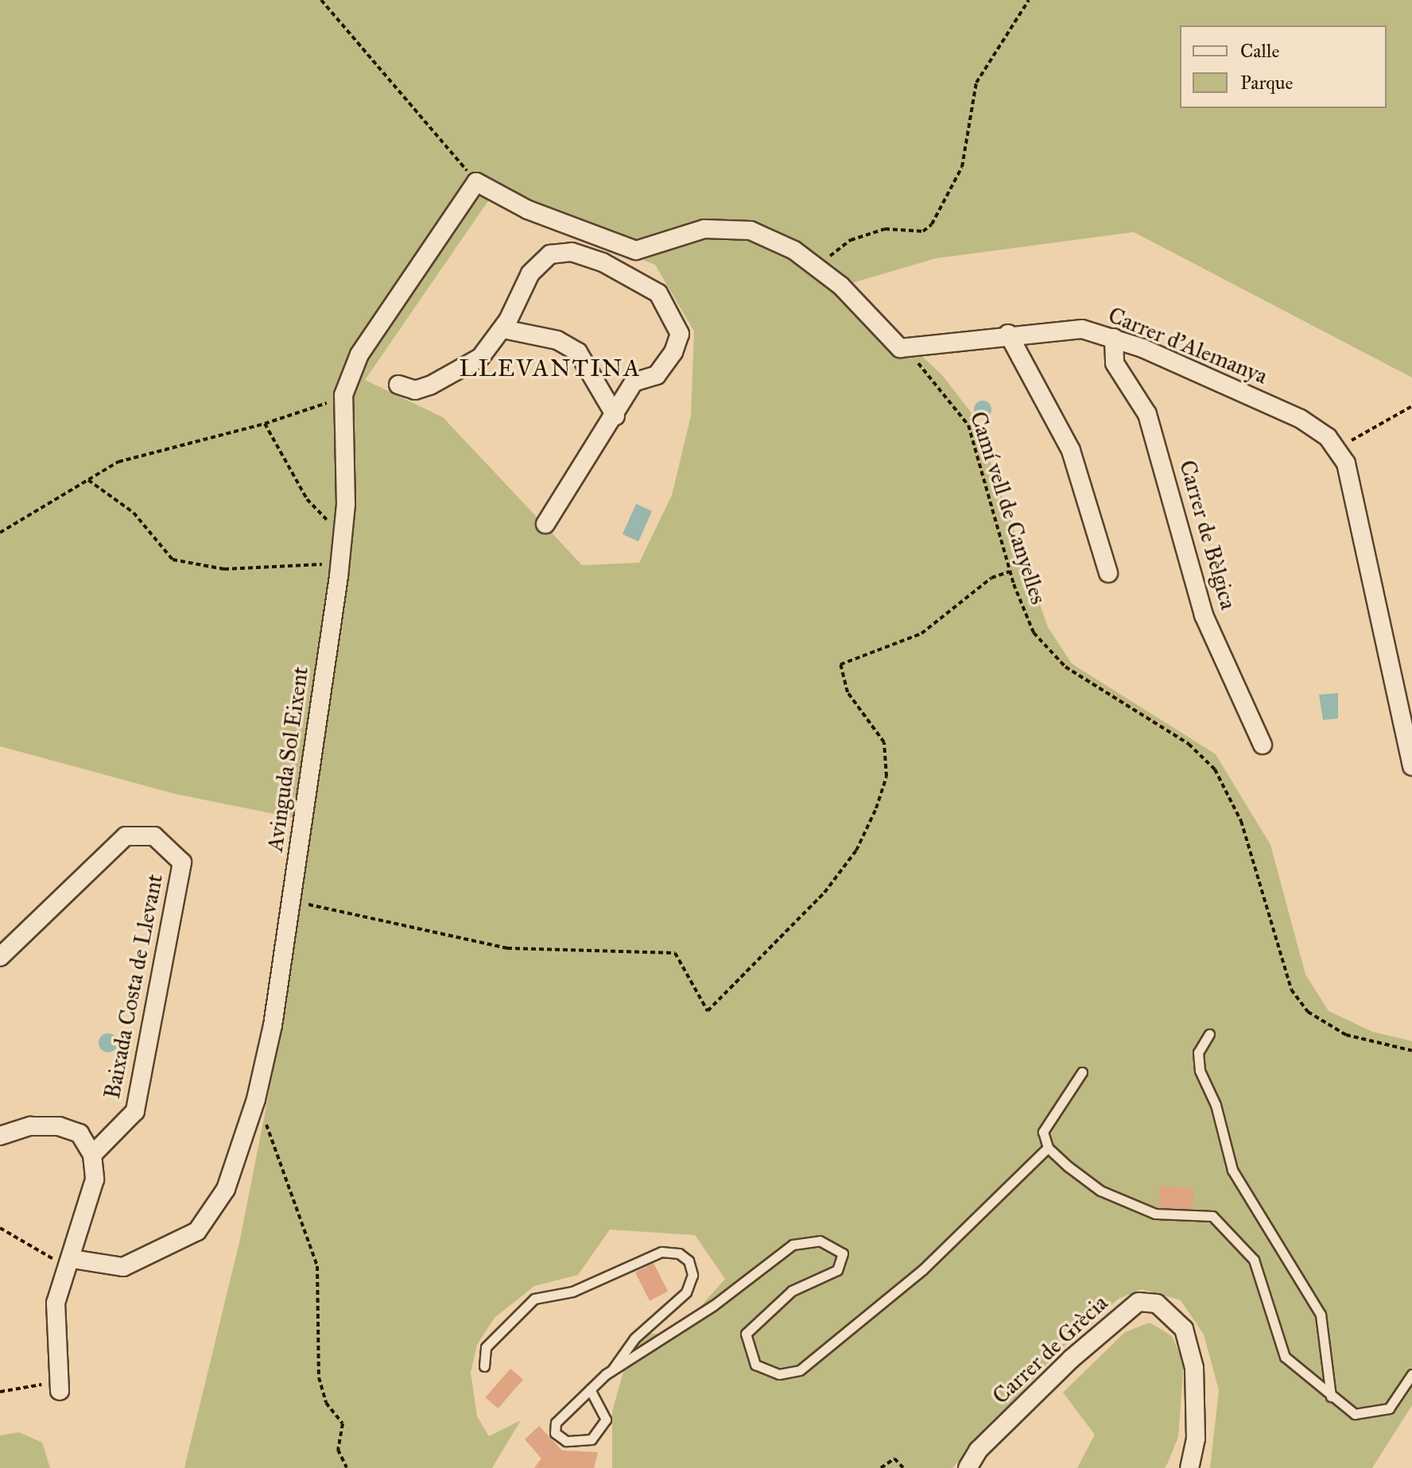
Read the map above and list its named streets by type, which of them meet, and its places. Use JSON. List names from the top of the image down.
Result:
{
  "streets": {
    "street": [
      "Carrer d'Alemanya",
      "Carrer de Bèlgica",
      "Avinguda Sol Eixent",
      "Baixada Costa de Llevant",
      "Carrer de Grècia"
    ],
    "path": ["Camí vell de Canyelles"]
  },
  "crossings": [
    ["Carrer d'Alemanya", "Camí vell de Canyelles"],
    ["Carrer d'Alemanya", "Carrer de Bèlgica"]
  ],
  "districts": ["LLEVANTINA"],
  "legend": ["Calle", "Parque"]
}
